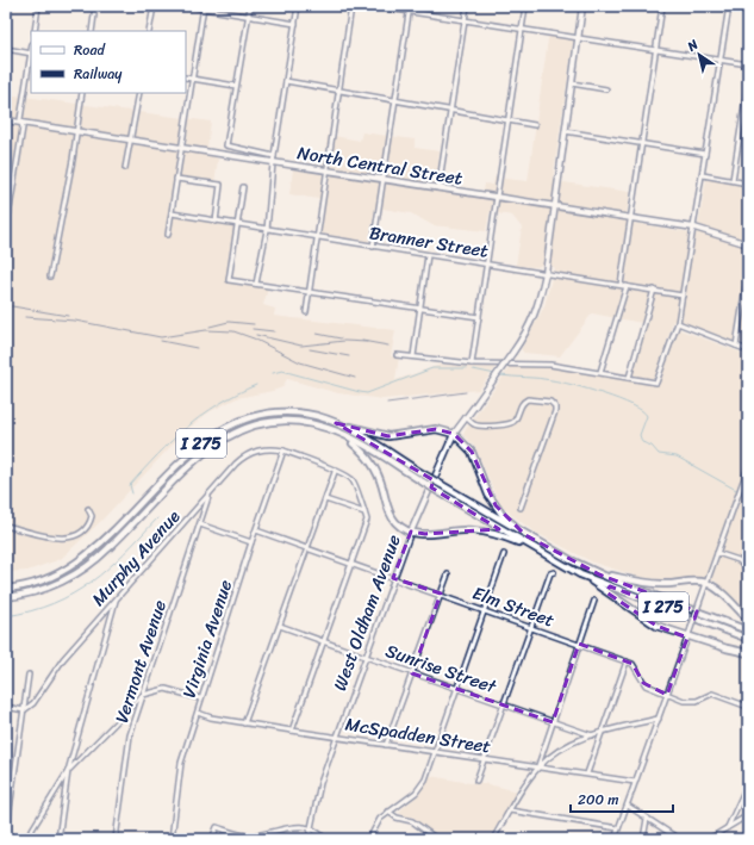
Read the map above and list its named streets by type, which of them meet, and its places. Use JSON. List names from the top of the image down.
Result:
{
  "streets": {
    "highway": ["I 275"],
    "main road": ["North Central Street", "West Oldham Avenue"],
    "street": [
      "Branner Street",
      "Murphy Avenue",
      "Elm Street",
      "Virginia Avenue",
      "Vermont Avenue",
      "Sunrise Street",
      "McSpadden Street"
    ]
  },
  "crossings": [
    ["North Central Street", "West Oldham Avenue"],
    ["Branner Street", "West Oldham Avenue"],
    ["Murphy Avenue", "Virginia Avenue"],
    ["Murphy Avenue", "Vermont Avenue"],
    ["Elm Street", "West Oldham Avenue"],
    ["Elm Street", "Virginia Avenue"],
    ["West Oldham Avenue", "Sunrise Street"],
    ["West Oldham Avenue", "McSpadden Street"],
    ["Virginia Avenue", "McSpadden Street"]
  ],
  "legend": ["Road", "Railway"],
  "scale_bar": "200 m",
  "north": "top left"
}
